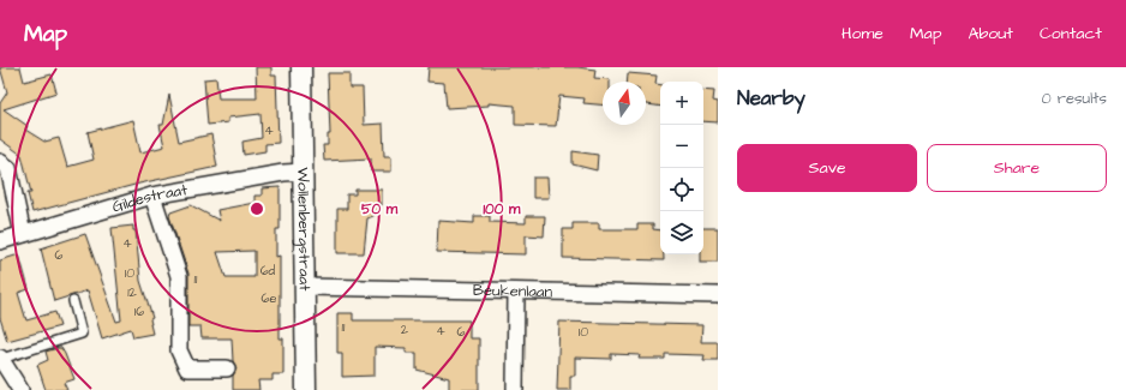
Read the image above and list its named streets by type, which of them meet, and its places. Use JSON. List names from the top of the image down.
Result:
{
  "streets": {
    "street": ["Gildestraat", "Wollenbergstraat", "Beukenlaan"]
  },
  "crossings": [
    ["Gildestraat", "Wollenbergstraat"],
    ["Wollenbergstraat", "Beukenlaan"]
  ],
  "house_numbers": [
    "4",
    "4",
    "6",
    "6d",
    "10",
    "11",
    "12",
    "6e",
    "16",
    "11",
    "2",
    "4",
    "6",
    "10"
  ],
  "north": "top",
  "page": {
    "header": "Map",
    "nav": [
      "Home",
      "Map",
      "About",
      "Contact"
    ],
    "heading": ["Nearby", "0 results"],
    "map_buttons": ["+", "−"],
    "buttons": ["Save", "Share"]
  },
  "rings": ["50 m", "100 m"]
}
